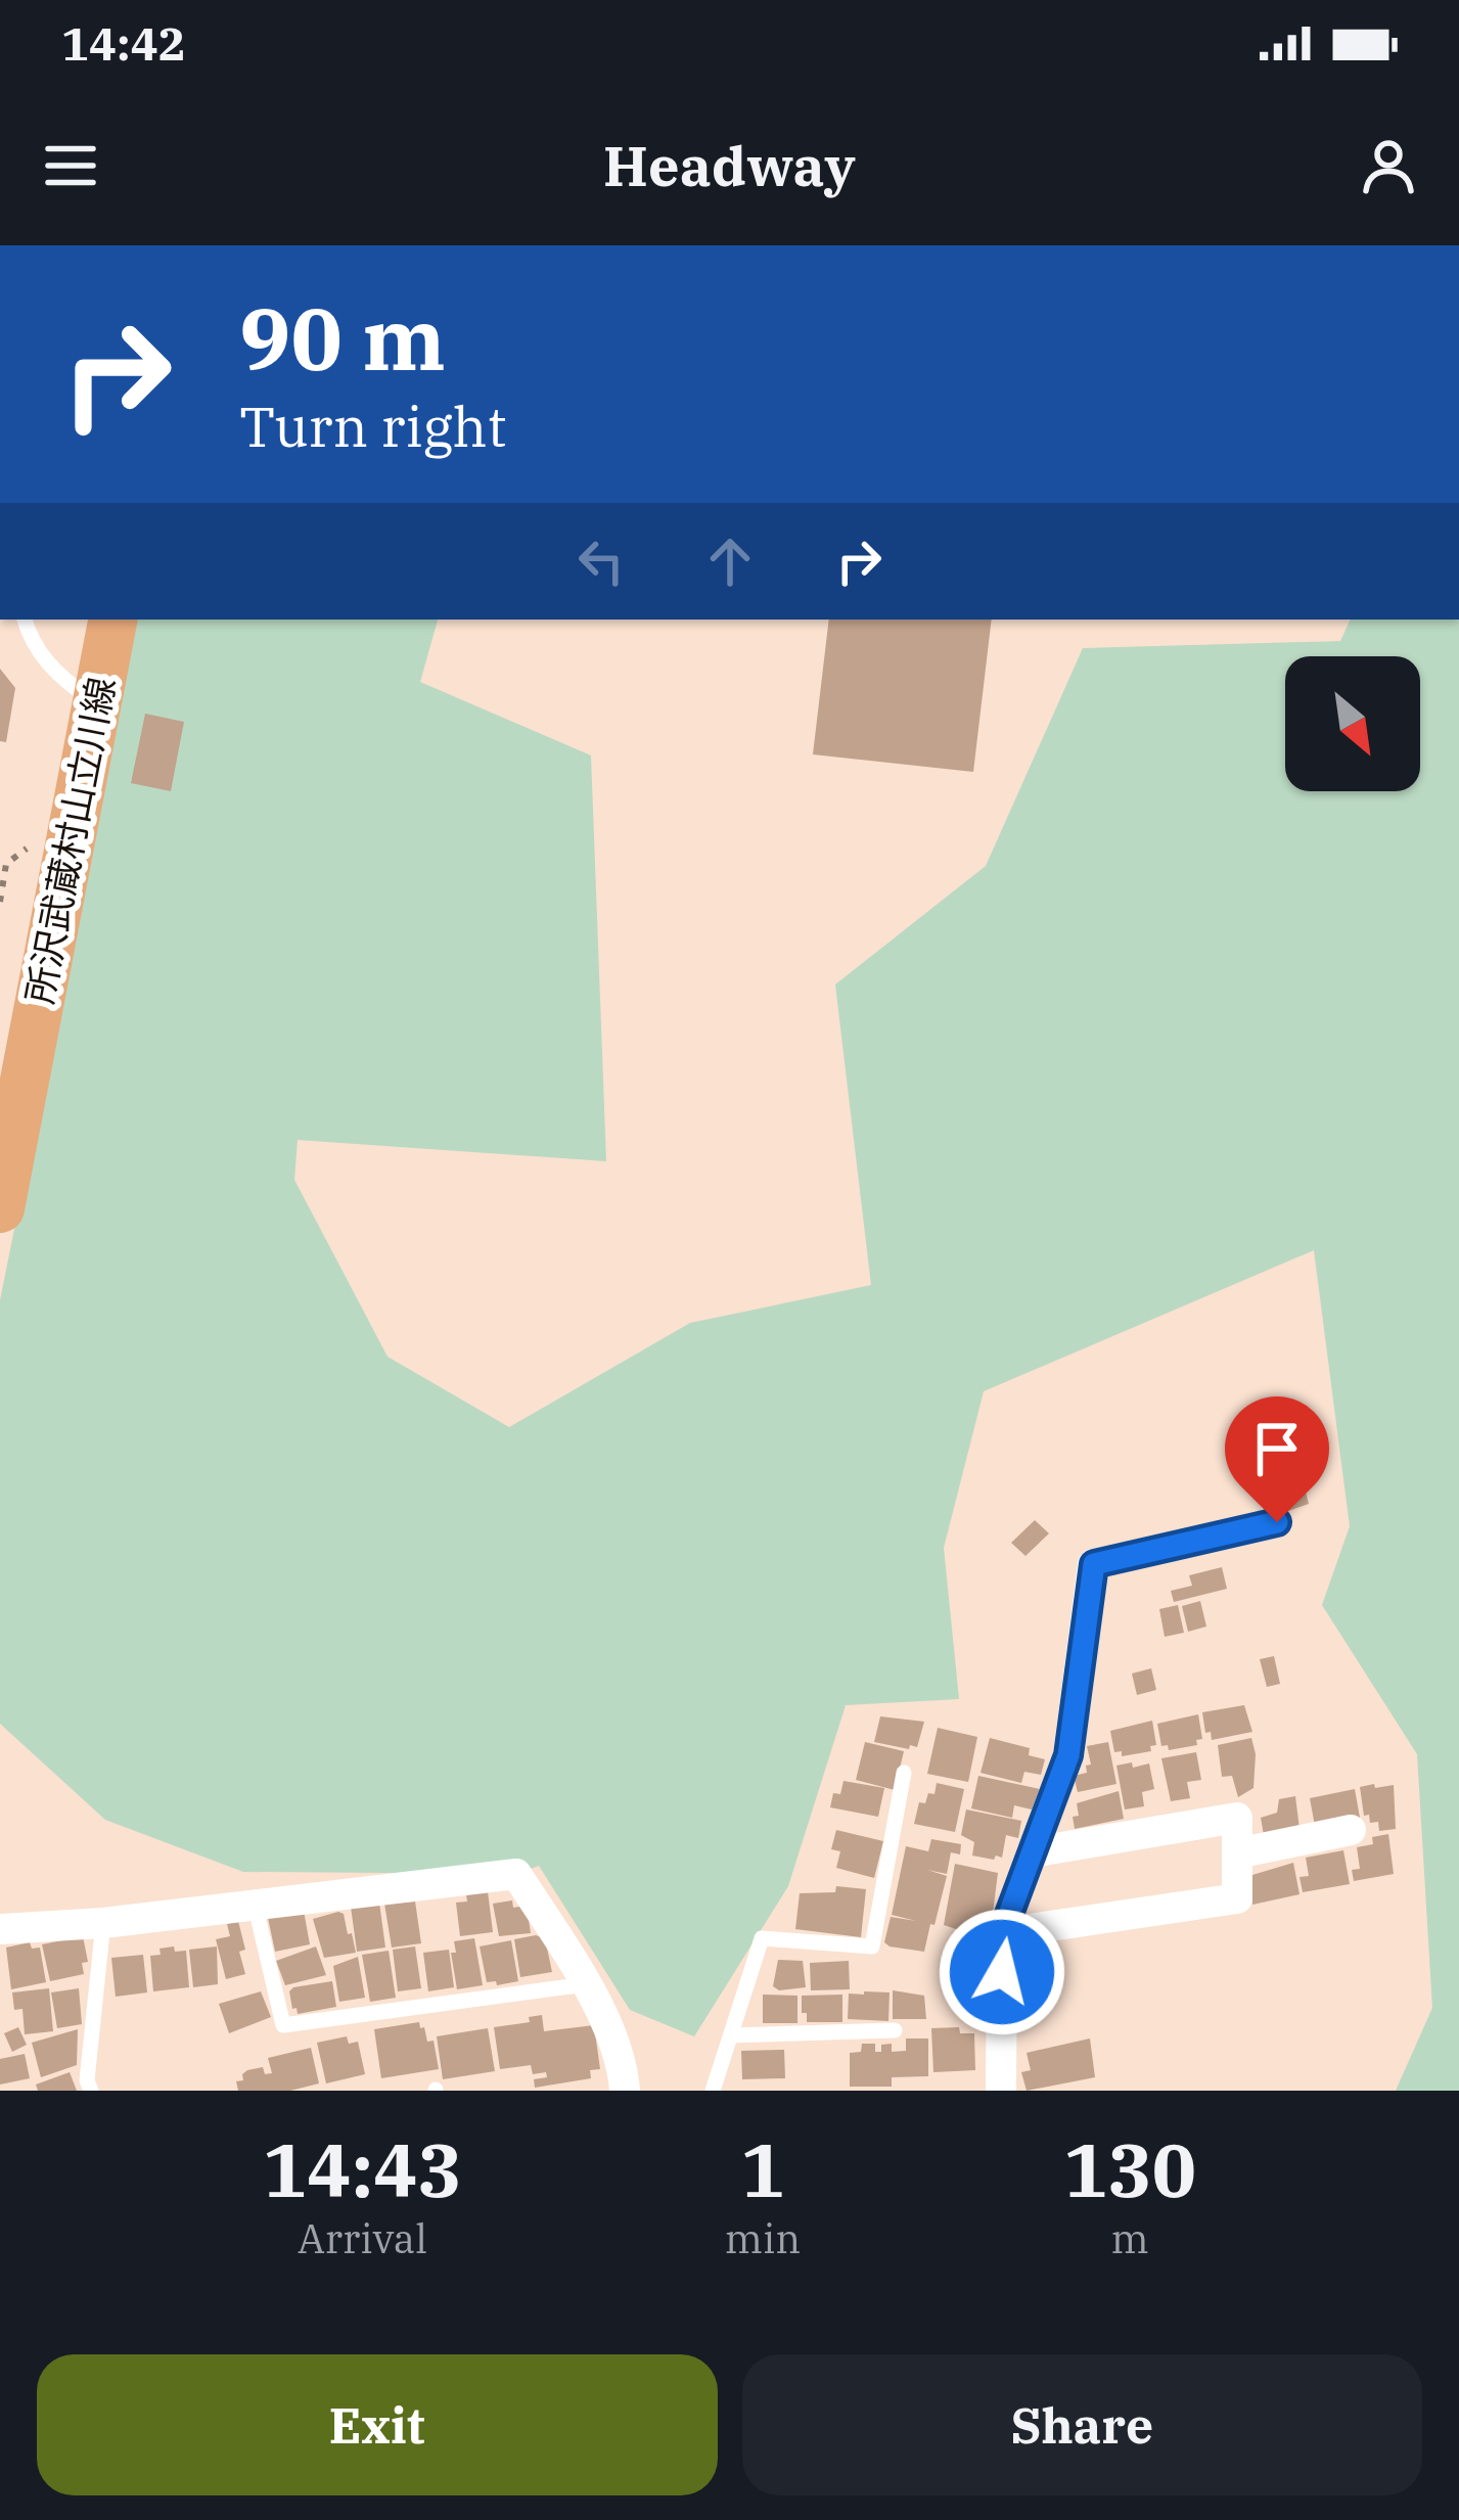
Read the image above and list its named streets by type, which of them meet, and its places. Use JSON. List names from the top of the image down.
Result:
{
  "streets": {
    "main road": ["所沢武蔵村山立川線"]
  },
  "north": "bottom right",
  "page": {
    "status": "14:42",
    "header": "Headway",
    "turn": ["90 m", "Turn right"],
    "eta": [
      "14:43",
      "Arrival",
      "1",
      "min",
      "130",
      "m"
    ],
    "buttons": ["Exit", "Share"]
  }
}
